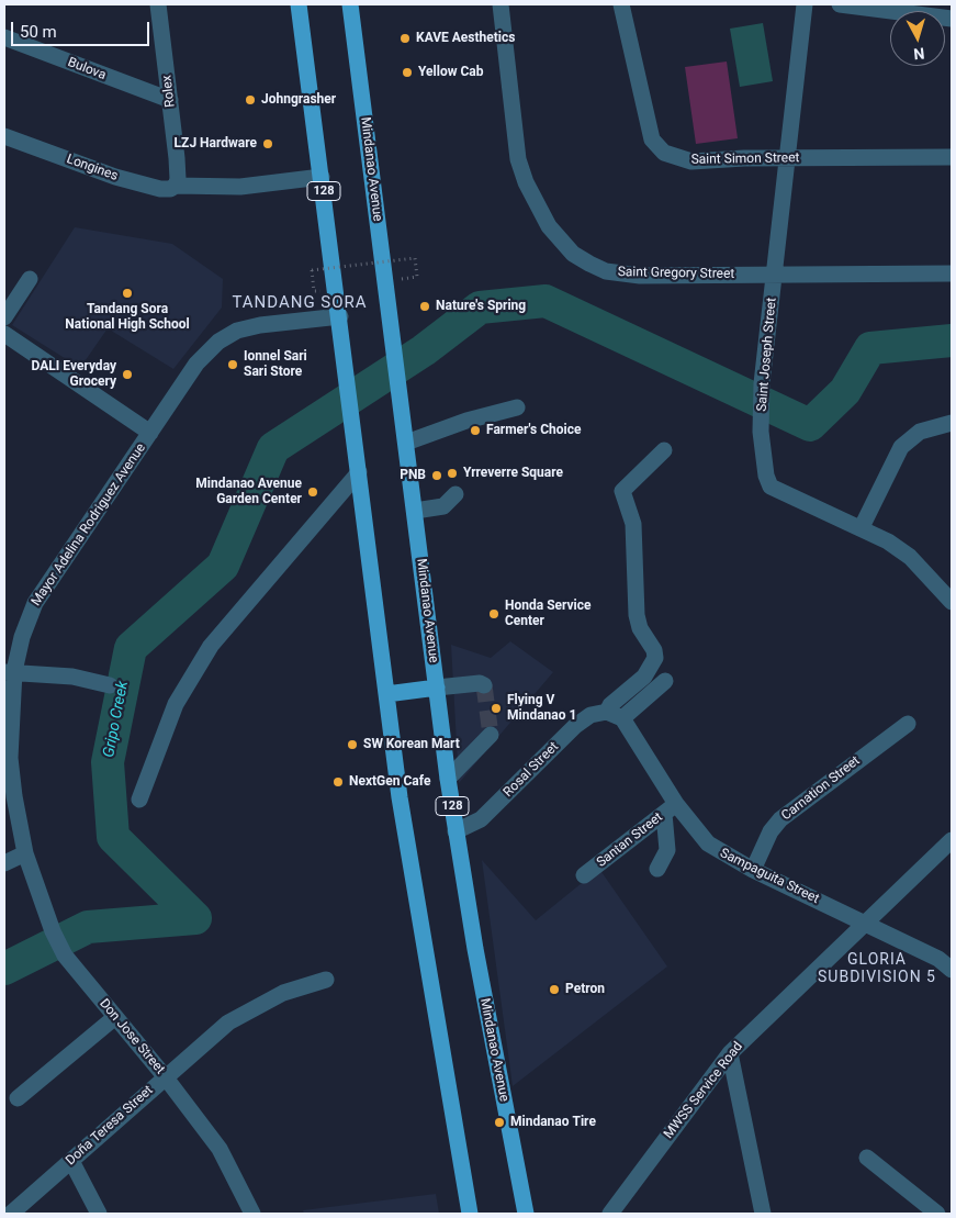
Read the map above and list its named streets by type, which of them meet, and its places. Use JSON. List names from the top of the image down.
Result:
{
  "streets": {
    "main road": ["Mindanao Avenue", "128"],
    "street": [
      "Bulova",
      "Rolex",
      "Saint Simon Street",
      "Longines",
      "Saint Gregory Street",
      "Saint Joseph Street",
      "Mayor Adelina Rodriguez Avenue",
      "Rosal Street",
      "Carnation Street",
      "Santan Street",
      "Sampaguita Street",
      "Don Jose Street",
      "MWSS Service Road",
      "Doña Teresa Street"
    ]
  },
  "crossings": [
    ["Bulova", "Rolex"],
    ["Rolex", "Longines"],
    ["Saint Simon Street", "Saint Joseph Street"],
    ["Longines", "128"],
    ["Mindanao Avenue", "Rosal Street"],
    ["128", "Mayor Adelina Rodriguez Avenue"],
    ["Saint Gregory Street", "Saint Joseph Street"],
    ["Mayor Adelina Rodriguez Avenue", "Don Jose Street"],
    ["Rosal Street", "Sampaguita Street"],
    ["Carnation Street", "Sampaguita Street"],
    ["Santan Street", "Sampaguita Street"],
    ["Sampaguita Street", "MWSS Service Road"],
    ["Don Jose Street", "Doña Teresa Street"]
  ],
  "districts": ["TANDANG SORA", "GLORIA SUBDIVISION 5"],
  "water": ["Gripo Creek"],
  "places": [
    "KAVE Aesthetics",
    "Yellow Cab",
    "Johngrasher",
    "LZJ Hardware",
    "Tandang Sora National High School",
    "Nature's Spring",
    "Ionnel Sari Sari Store",
    "DALI Everyday Grocery",
    "Farmer's Choice",
    "Yrreverre Square",
    "PNB",
    "Mindanao Avenue Garden Center",
    "Honda Service Center",
    "Flying V Mindanao 1",
    "SW Korean Mart",
    "NextGen Cafe",
    "Petron",
    "Mindanao Tire"
  ],
  "scale_bar": "50 m",
  "north": "bottom"
}
